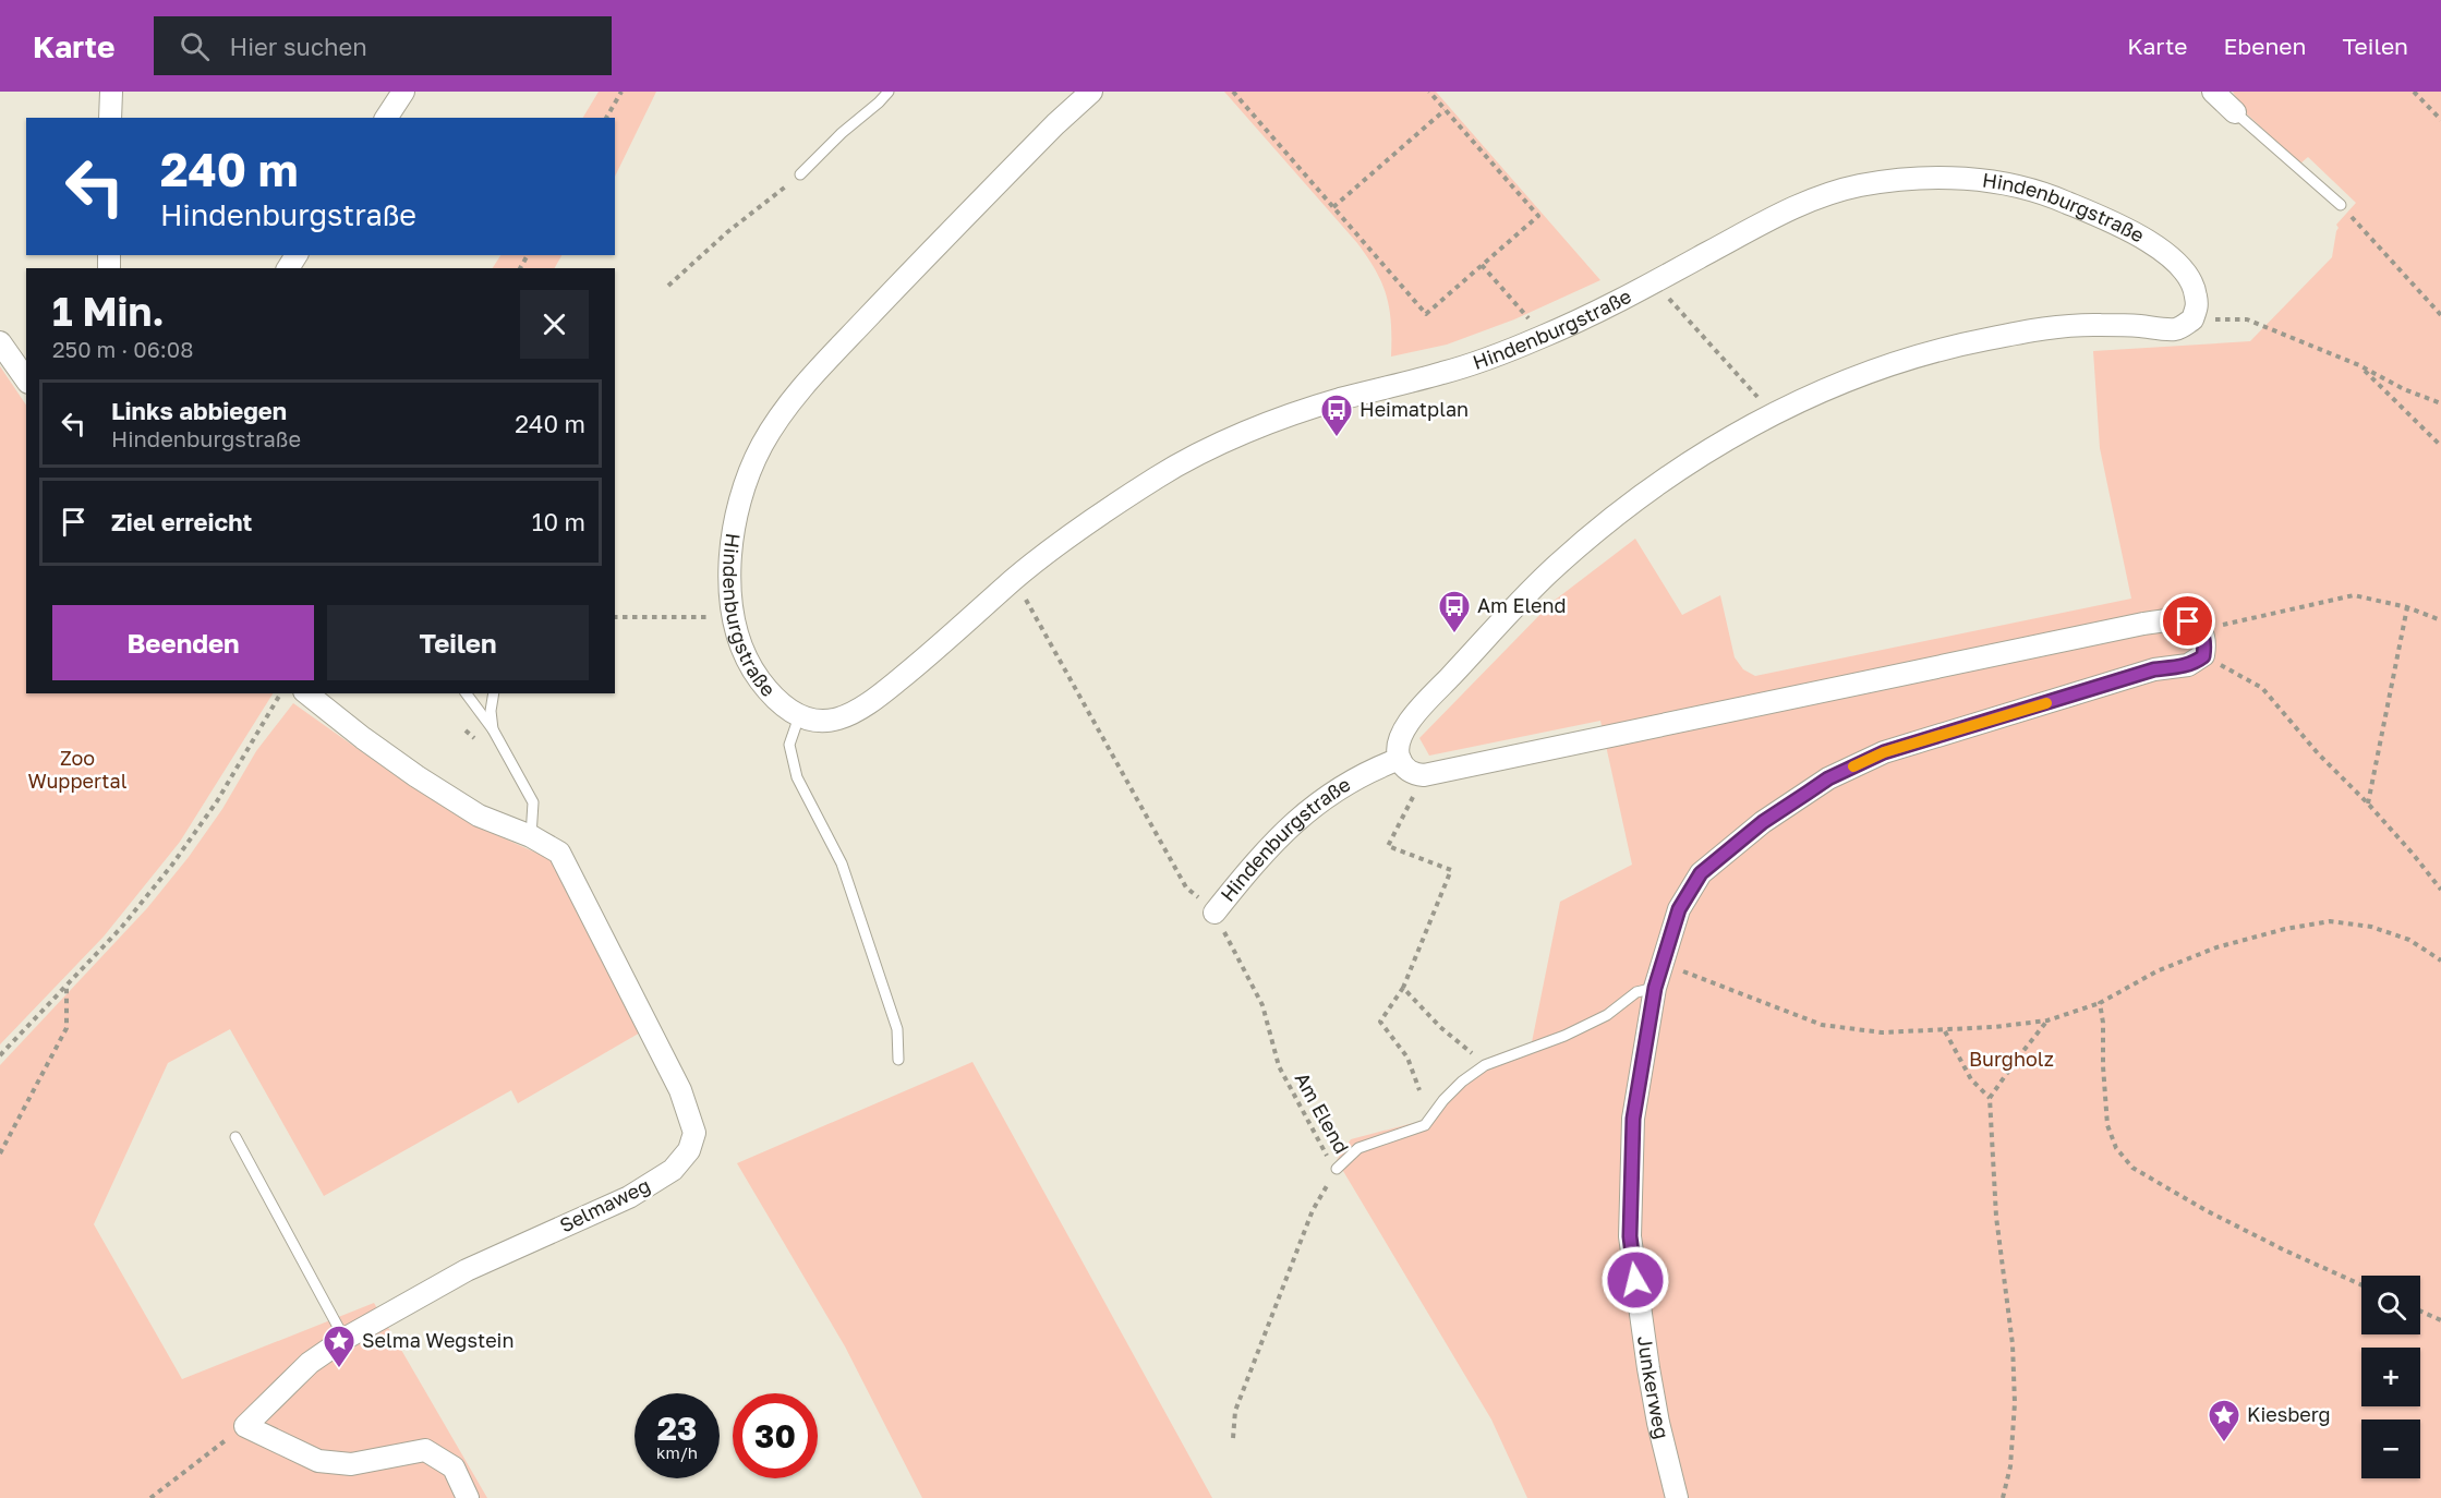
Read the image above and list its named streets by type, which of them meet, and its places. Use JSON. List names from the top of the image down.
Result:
{
  "streets": {
    "street": ["Hindenburgstraße", "Selmaweg", "Junkerweg"],
    "path": ["Am Elend"]
  },
  "crossings": [
    ["Hindenburgstraße", "Am Elend"]
  ],
  "parks": ["Zoo Wuppertal", "Burgholz"],
  "places": {
    "bus stop": ["Heimatplan", "Am Elend"],
    "place": ["Selma Wegstein", "Kiesberg"]
  },
  "page": {
    "header": "Karte",
    "search": "Hier suchen",
    "nav": ["Karte", "Ebenen", "Teilen"],
    "turn": ["240 m", "Hindenburgstraße"],
    "heading": ["1 Min.", "250 m · 06:08"],
    "list": [
      {
        "name": "Links abbiegen",
        "note": "Hindenburgstraße",
        "value": "240 m"
      },
      {
        "name": "Ziel erreicht",
        "value": "10 m"
      }
    ],
    "buttons": ["Beenden", "Teilen"],
    "map_buttons": ["+", "−"],
    "speed": "23 km/h",
    "limit": "30"
  }
}
